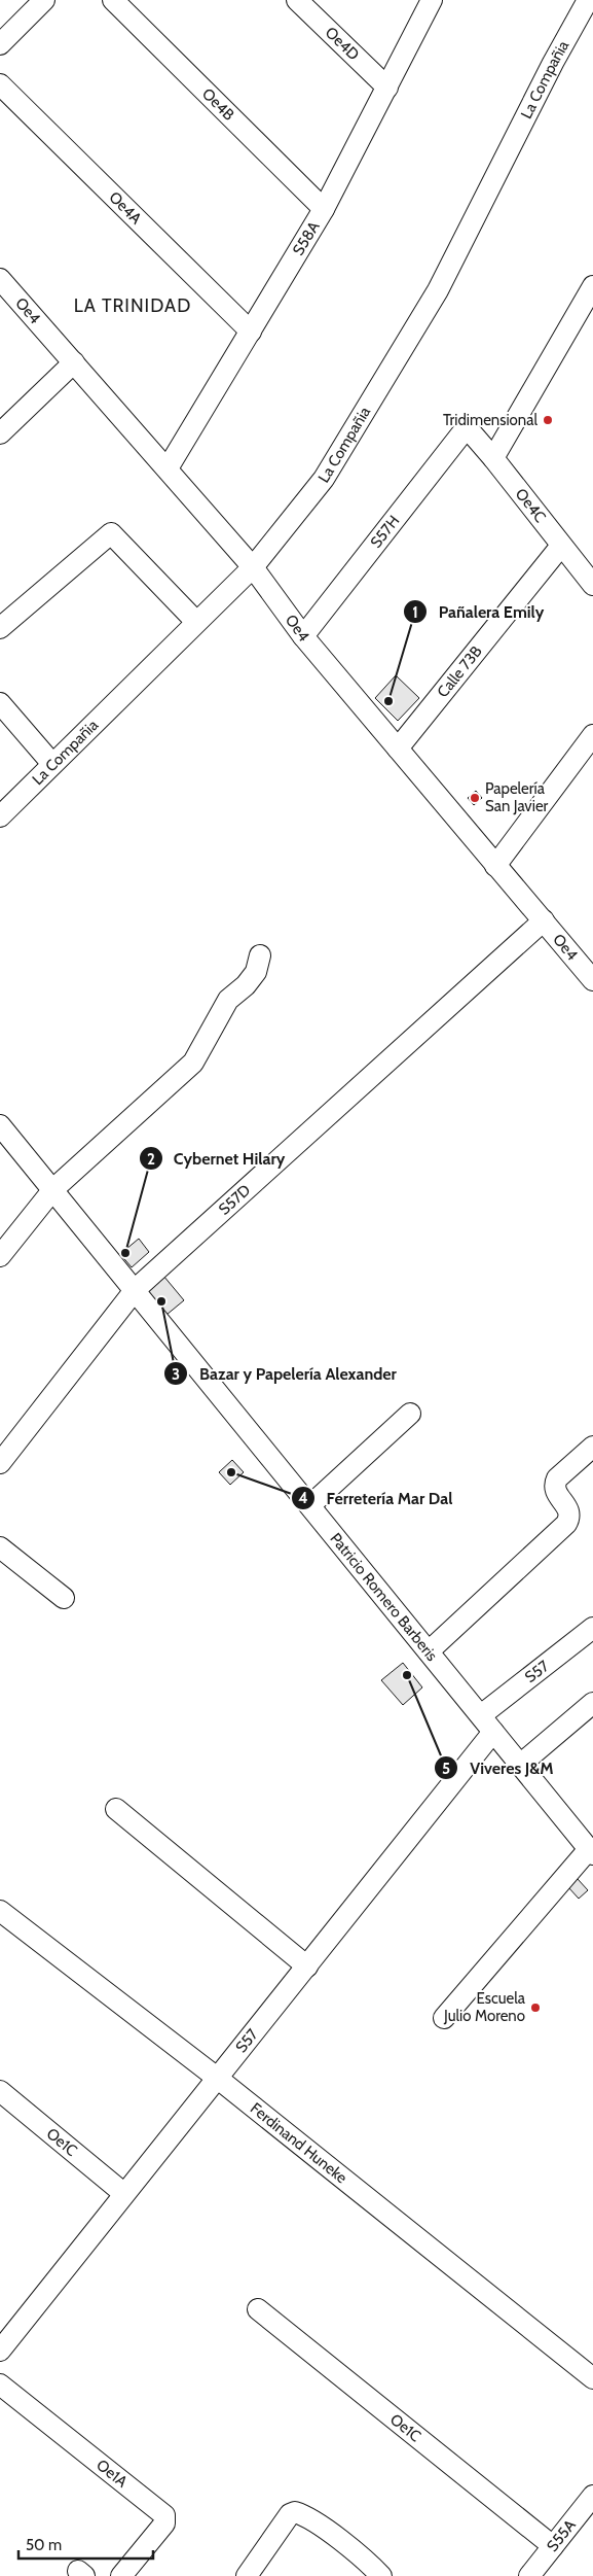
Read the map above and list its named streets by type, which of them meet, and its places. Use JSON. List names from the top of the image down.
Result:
{
  "streets": {
    "street": [
      "Oe4D",
      "La Compañia",
      "Oe4B",
      "Oe4A",
      "S58A",
      "Oe4",
      "Oe4C",
      "S57H",
      "Calle 73B",
      "S57D",
      "Patricio Romero Barberis",
      "S57",
      "Oe1C",
      "Ferdinand Huneke",
      "Oe1A",
      "S55A"
    ]
  },
  "crossings": [
    ["Oe4D", "S58A"],
    ["La Compañia", "Oe4"],
    ["Oe4B", "S58A"],
    ["Oe4A", "S58A"],
    ["S58A", "Oe4"],
    ["Oe4", "S57H"],
    ["Oe4", "Calle 73B"],
    ["Oe4", "S57D"],
    ["Oe4C", "S57H"],
    ["Oe4C", "Calle 73B"],
    ["S57D", "Patricio Romero Barberis"],
    ["Patricio Romero Barberis", "S57"],
    ["S57", "Oe1C"],
    ["S57", "Ferdinand Huneke"],
    ["Oe1C", "S55A"]
  ],
  "districts": ["LA TRINIDAD"],
  "places": [
    "Tridimensional",
    "Pañalera Emily",
    "Papelería San Javier",
    "Cybernet Hilary",
    "Bazar y Papelería Alexander",
    "Ferretería Mar Dal",
    "Viveres J&M",
    "Escuela Julio Moreno"
  ],
  "scale_bar": "50 m"
}
